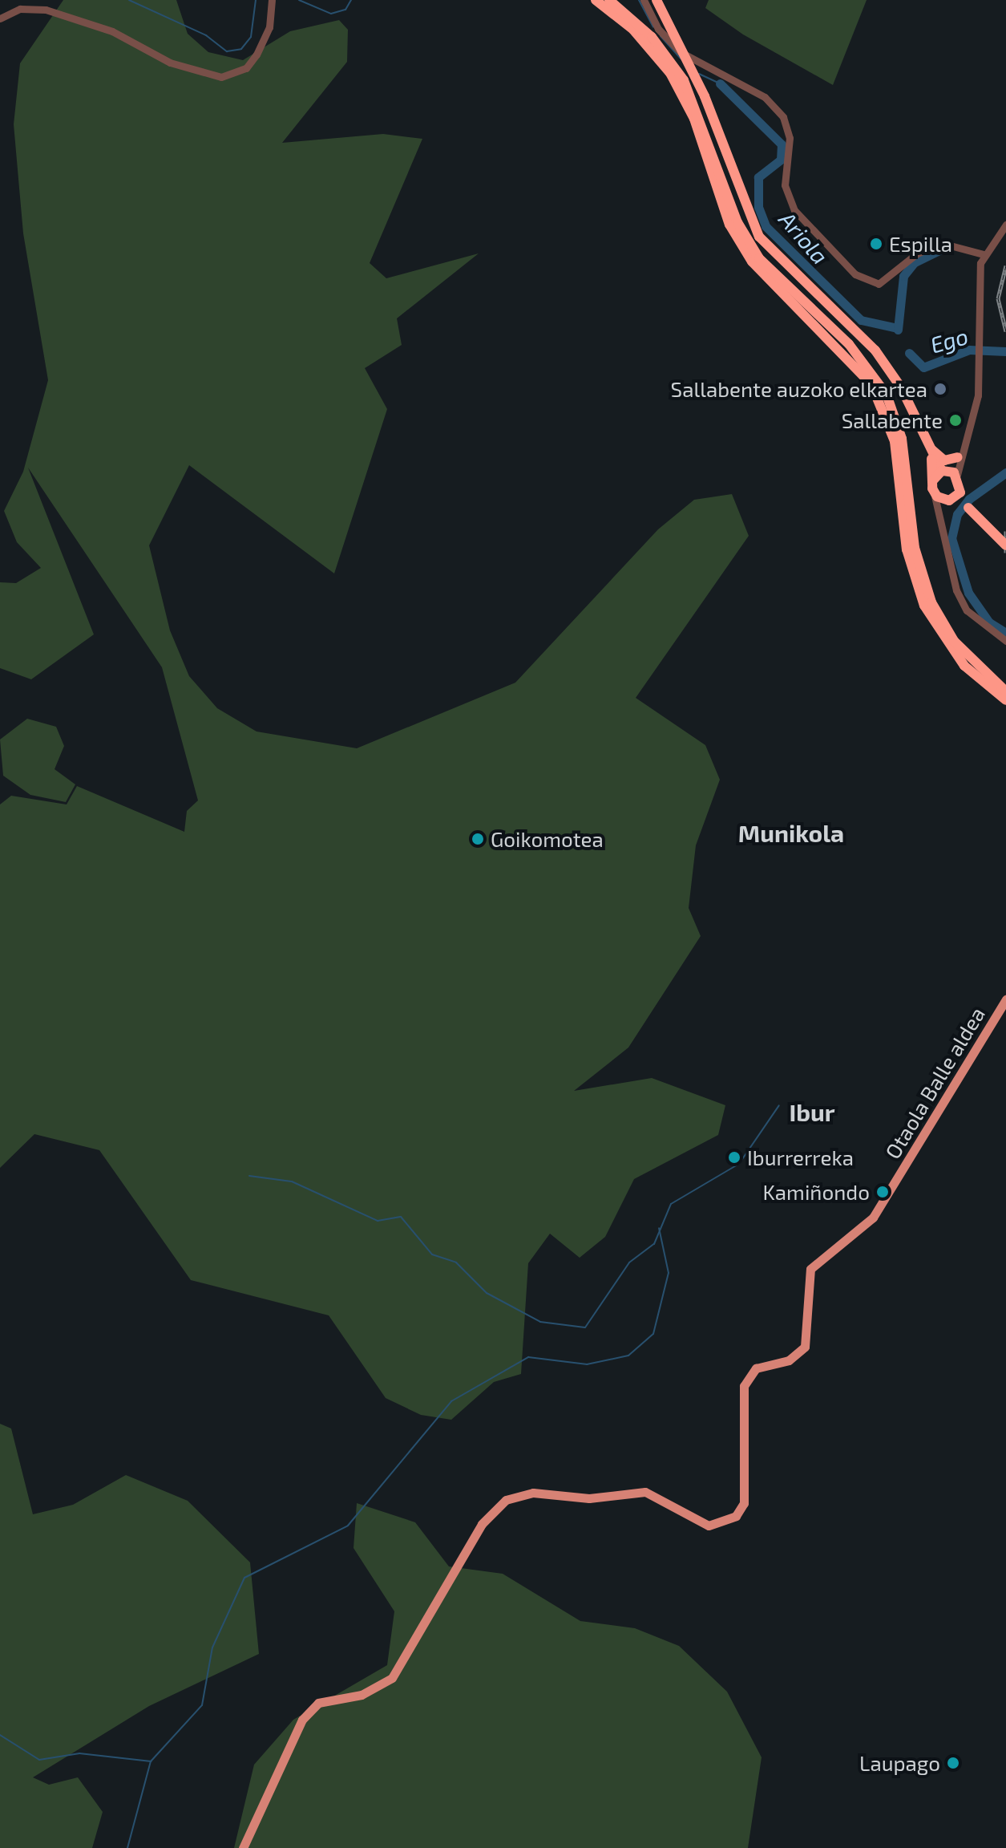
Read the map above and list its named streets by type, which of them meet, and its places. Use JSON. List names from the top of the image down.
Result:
{
  "streets": {
    "main road": ["Otaola Balle aldea"]
  },
  "districts": ["Munikola", "Ibur"],
  "water": ["Ariola", "Ego"],
  "places": [
    "Espilla",
    "Sallabente auzoko elkartea",
    "Sallabente",
    "Goikomotea",
    "Iburrerreka",
    "Kamiñondo",
    "Laupago"
  ]
}
